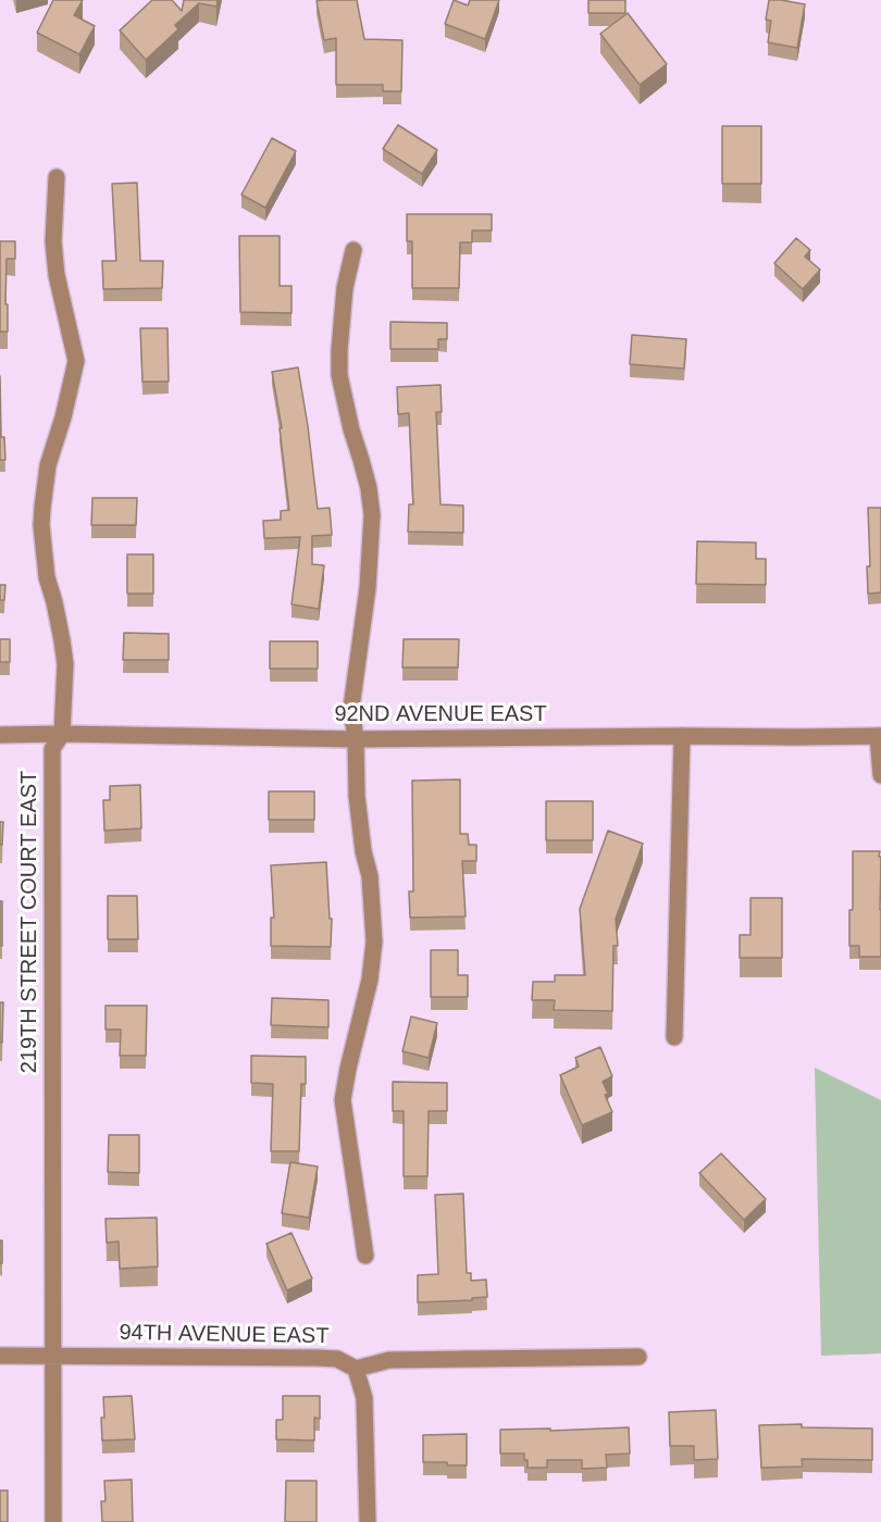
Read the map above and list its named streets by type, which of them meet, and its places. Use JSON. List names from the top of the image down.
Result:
{
  "streets": {
    "street": ["92ND AVENUE EAST", "219TH STREET COURT EAST", "94TH AVENUE EAST"]
  },
  "crossings": [
    ["92ND AVENUE EAST", "219TH STREET COURT EAST"],
    ["219TH STREET COURT EAST", "94TH AVENUE EAST"]
  ]
}
